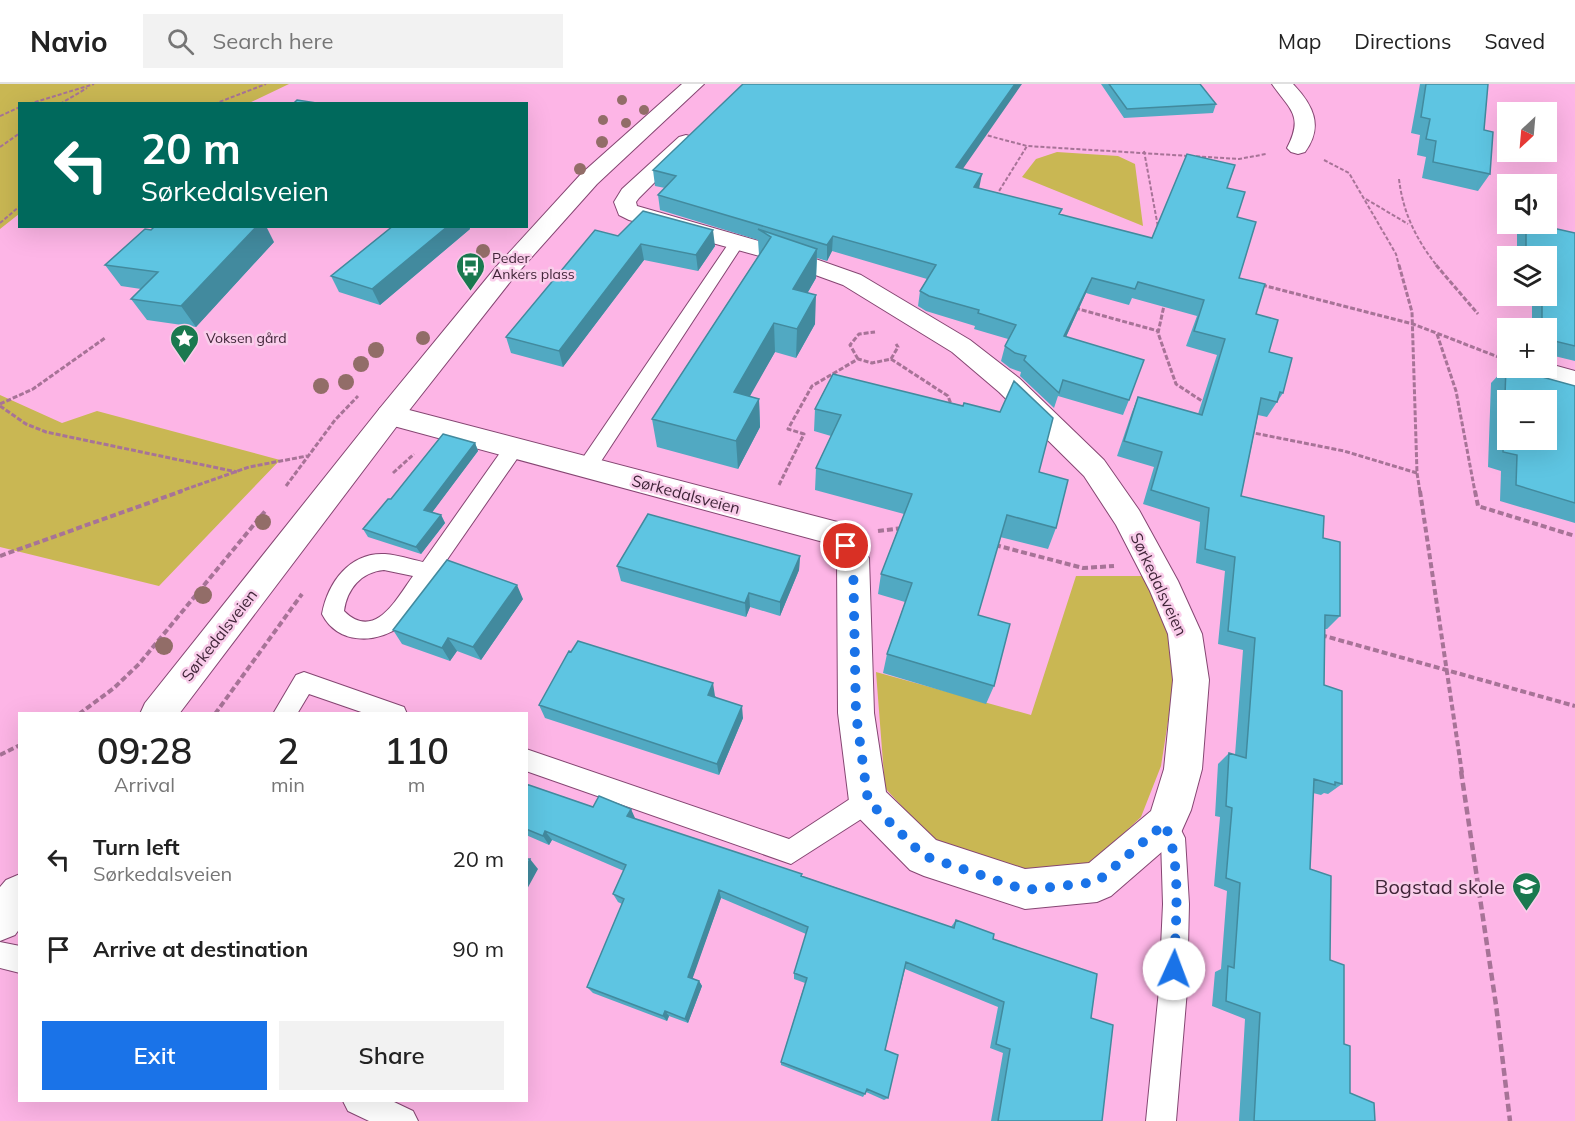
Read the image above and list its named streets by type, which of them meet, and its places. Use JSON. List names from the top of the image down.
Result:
{
  "streets": {
    "street": ["Sørkedalsveien"]
  },
  "places": {
    "bus stop": ["Peder Ankers plass"],
    "place": ["Voksen gård"],
    "school or university": ["Bogstad skole"]
  },
  "north": "bottom left",
  "page": {
    "header": "Navio",
    "search": "Search here",
    "nav": ["Map", "Directions", "Saved"],
    "map_buttons": ["+", "−"],
    "turn": ["20 m", "Sørkedalsveien"],
    "eta": [
      "09:28",
      "Arrival",
      "2",
      "min",
      "110",
      "m"
    ],
    "list": [
      {
        "name": "Turn left",
        "note": "Sørkedalsveien",
        "value": "20 m"
      },
      {
        "name": "Arrive at destination",
        "value": "90 m"
      }
    ],
    "buttons": ["Exit", "Share"]
  }
}
